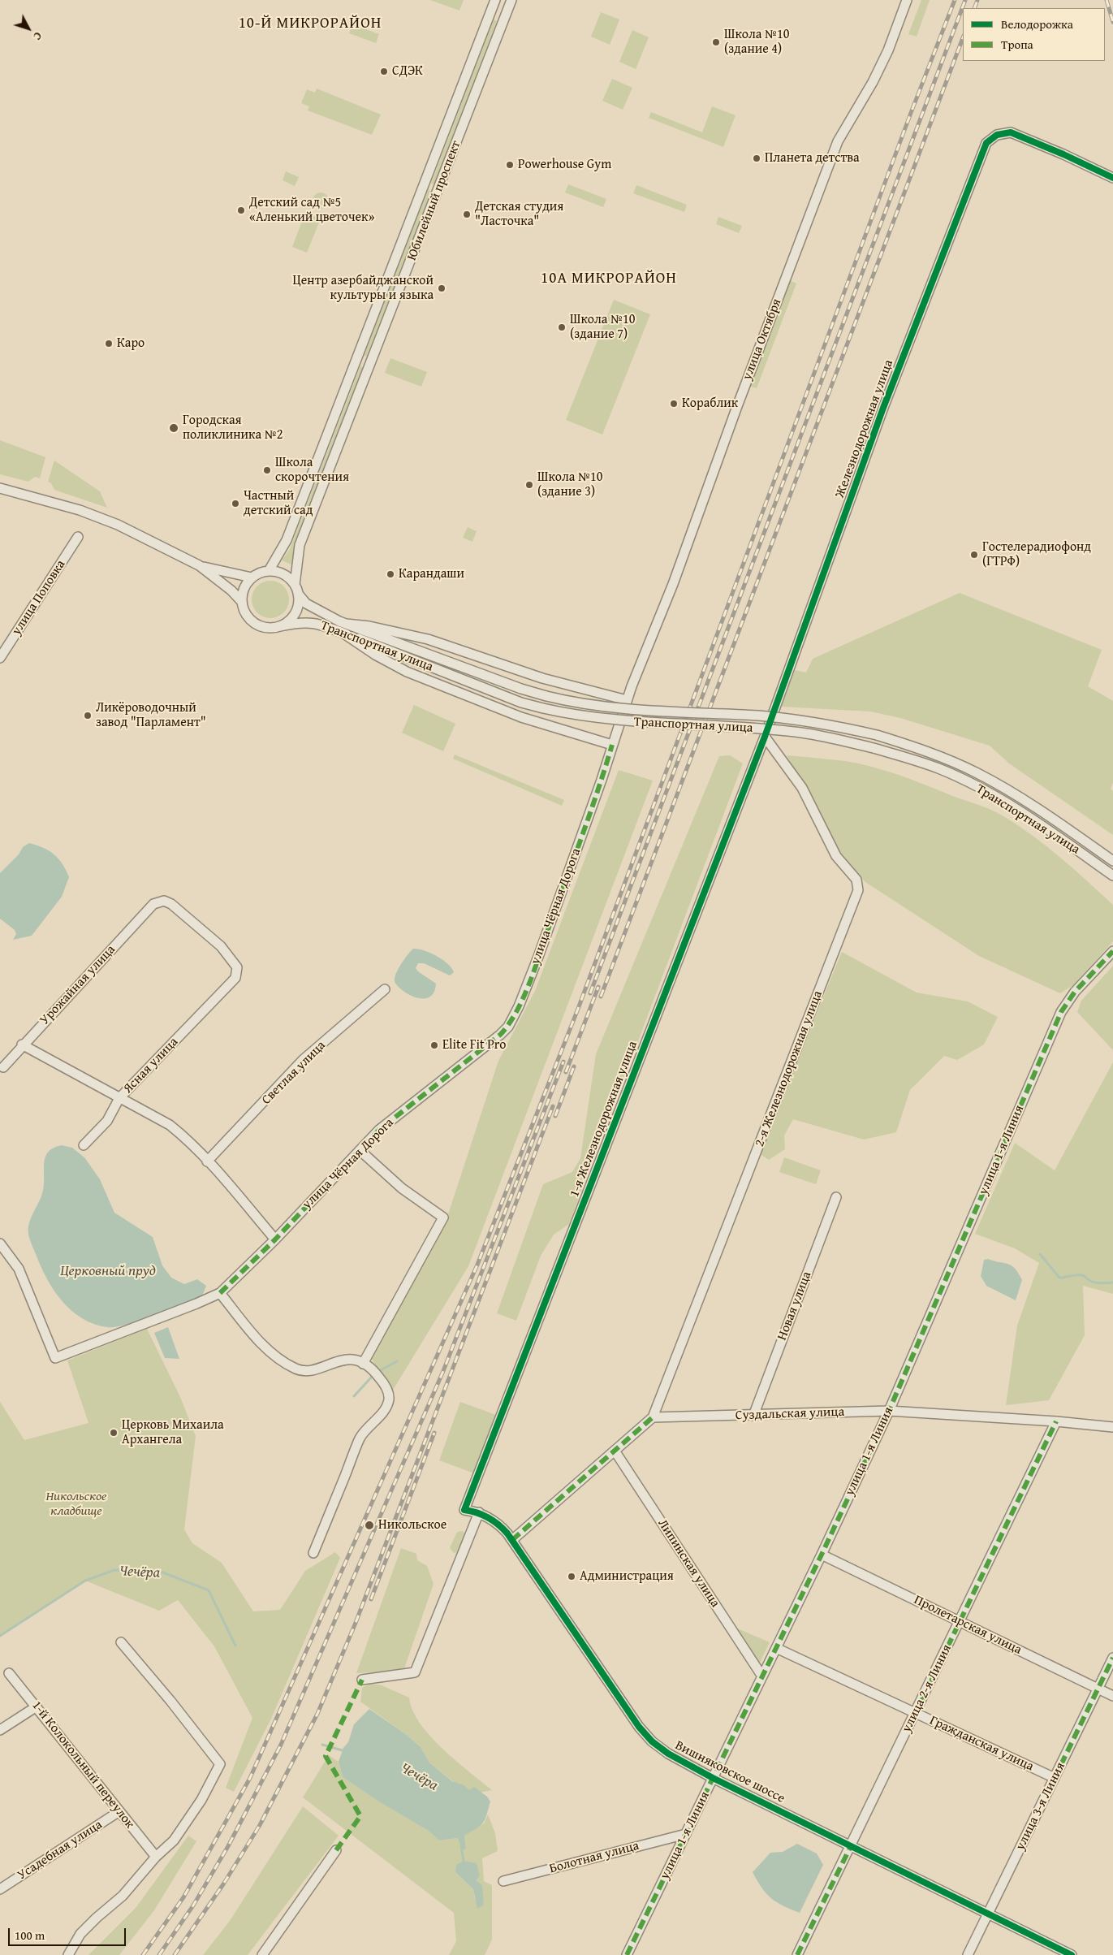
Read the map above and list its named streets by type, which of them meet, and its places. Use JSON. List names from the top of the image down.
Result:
{
  "streets": {
    "street": [
      "Юбилейный проспект",
      "улица Октября",
      "Железнодорожная улица",
      "улица Поповка",
      "Транспортная улица",
      "улица Чёрная Дорога",
      "Урожайная улица",
      "Ясная улица",
      "2-я Железнодорожная улица",
      "Светлая улица",
      "1-я Железнодорожная улица",
      "улица 1-я Линия",
      "Новая улица",
      "Суздальская улица",
      "Липинская улица",
      "Пролетарская улица",
      "улица 2-я Линия",
      "Гражданская улица",
      "1-й Колокольный переулок",
      "Вишняковское шоссе",
      "улица 3-я Линия",
      "Усадебная улица",
      "Болотная улица"
    ]
  },
  "crossings": [
    ["Юбилейный проспект", "Транспортная улица"],
    ["улица Октября", "улица Чёрная Дорога"],
    ["Железнодорожная улица", "2-я Железнодорожная улица"],
    ["Железнодорожная улица", "1-я Железнодорожная улица"],
    ["Урожайная улица", "Ясная улица"],
    ["2-я Железнодорожная улица", "1-я Железнодорожная улица"],
    ["2-я Железнодорожная улица", "Суздальская улица"],
    ["1-я Железнодорожная улица", "Вишняковское шоссе"],
    ["улица 1-я Линия", "Суздальская улица"],
    ["улица 1-я Линия", "Липинская улица"],
    ["улица 1-я Линия", "Пролетарская улица"],
    ["улица 1-я Линия", "Гражданская улица"],
    ["улица 1-я Линия", "Вишняковское шоссе"],
    ["улица 1-я Линия", "Болотная улица"],
    ["Новая улица", "Суздальская улица"],
    ["Суздальская улица", "улица 2-я Линия"],
    ["Пролетарская улица", "улица 2-я Линия"],
    ["Пролетарская улица", "улица 3-я Линия"],
    ["улица 2-я Линия", "Гражданская улица"],
    ["улица 2-я Линия", "Вишняковское шоссе"],
    ["Гражданская улица", "улица 3-я Линия"],
    ["1-й Колокольный переулок", "Усадебная улица"],
    ["Вишняковское шоссе", "улица 3-я Линия"]
  ],
  "districts": ["10-Й МИКРОРАЙОН", "10А МИКРОРАЙОН"],
  "water": ["Церковный пруд", "Чечёра"],
  "parks": ["Никольское кладбище"],
  "places": [
    "Школа №10 (здание 4)",
    "СДЭК",
    "Планета детства",
    "Powerhouse Gym",
    "Детский сад №5 «Аленький цветочек»",
    "Детская студия \"Ласточка\"",
    "Центр азербайджанской культуры и языка",
    "Школа №10 (здание 7)",
    "Каро",
    "Кораблик",
    "Городская поликлиника №2",
    "Школа скорочтения",
    "Школа №10 (здание 3)",
    "Частный детский сад",
    "Гостелерадиофонд (ГТРФ)",
    "Карандаши",
    "Ликёроводочный завод \"Парламент\"",
    "Elite Fit Pro",
    "Церковь Михаила Архангела",
    "Никольское",
    "Администрация"
  ],
  "legend": ["Велодорожка", "Тропа"],
  "scale_bar": "100 m",
  "north": "bottom right"
}
